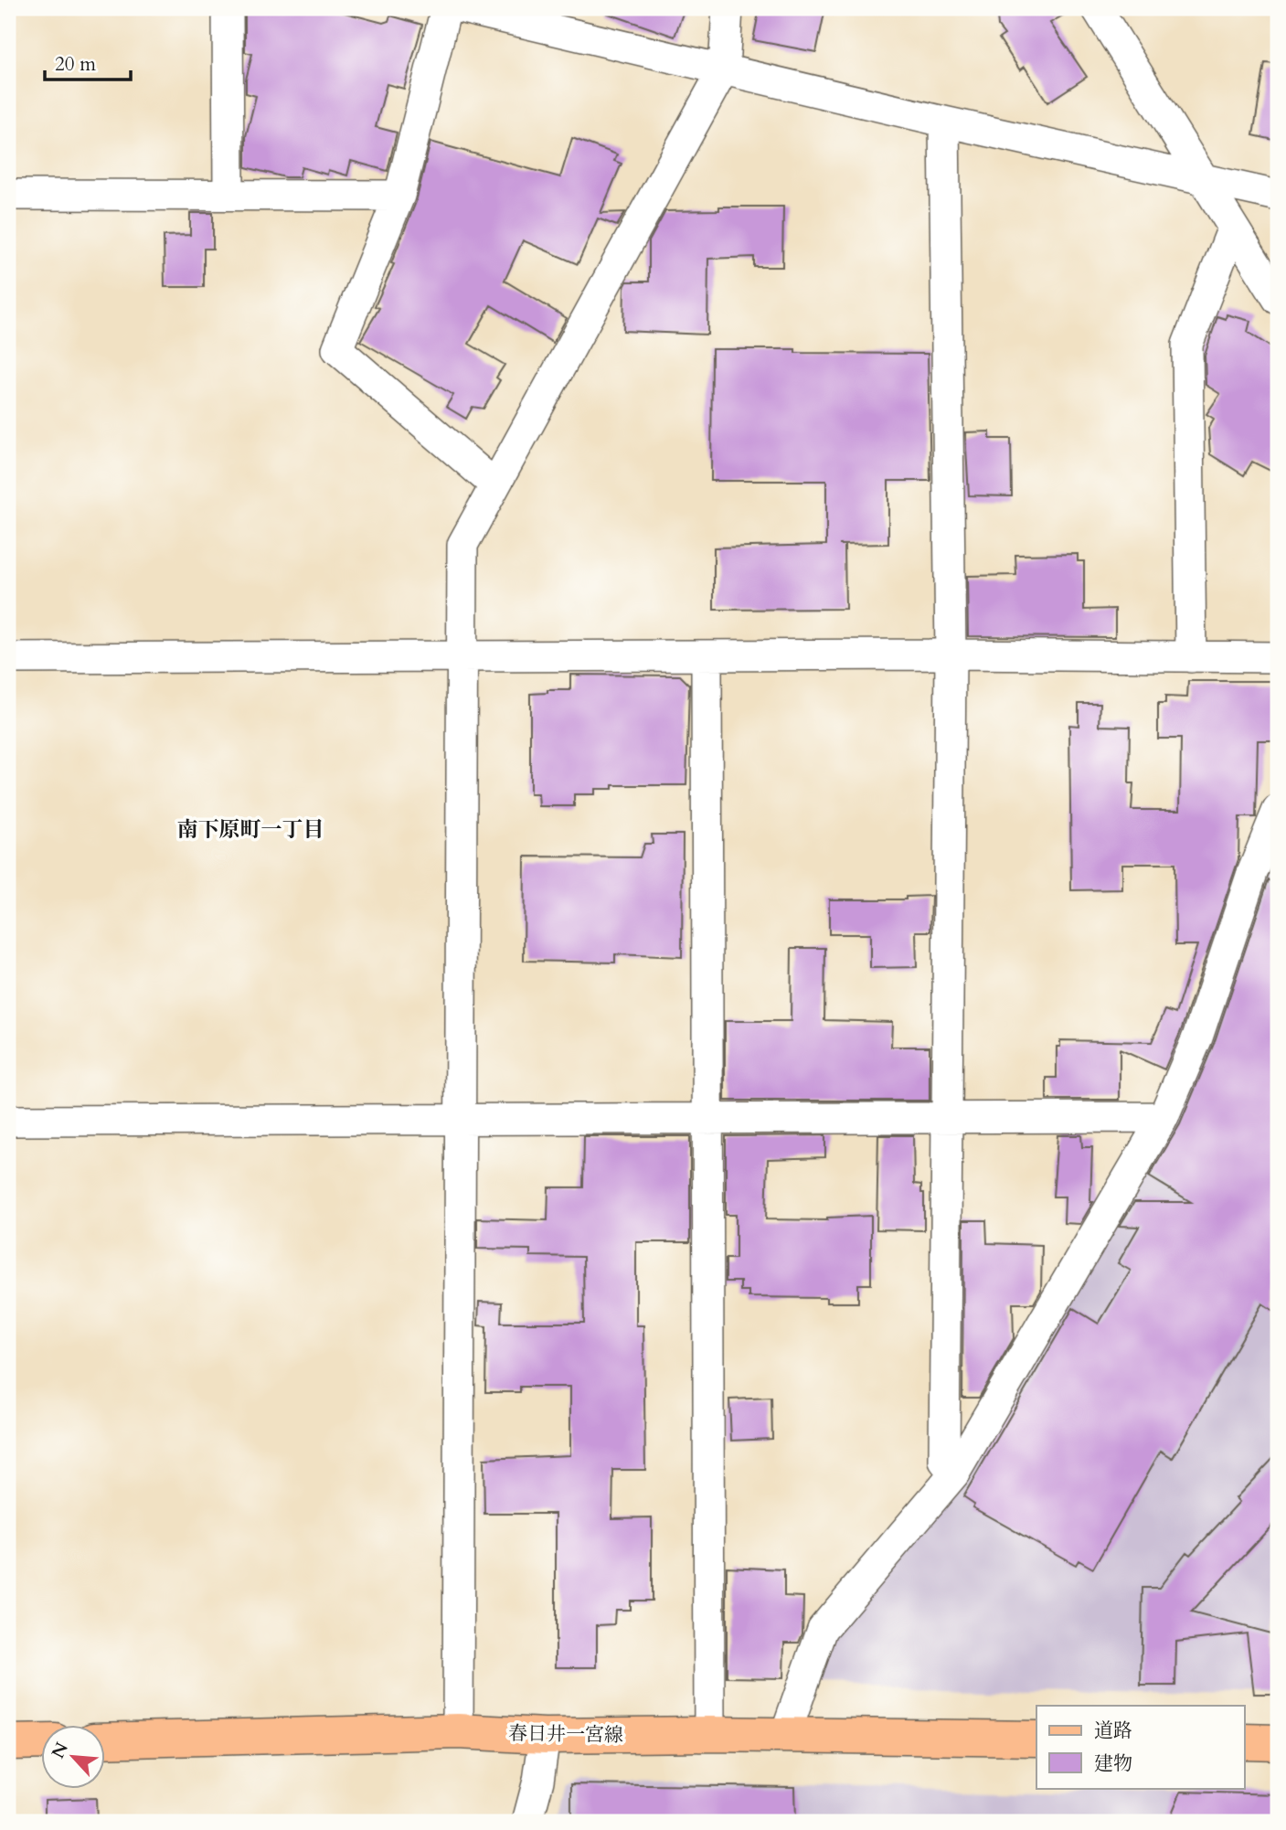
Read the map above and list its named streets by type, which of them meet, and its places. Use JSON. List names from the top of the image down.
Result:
{
  "streets": {
    "main road": ["春日井一宮線"]
  },
  "districts": ["南下原町一丁目"],
  "legend": ["道路", "建物"],
  "scale_bar": "20 m",
  "north": "top left"
}
